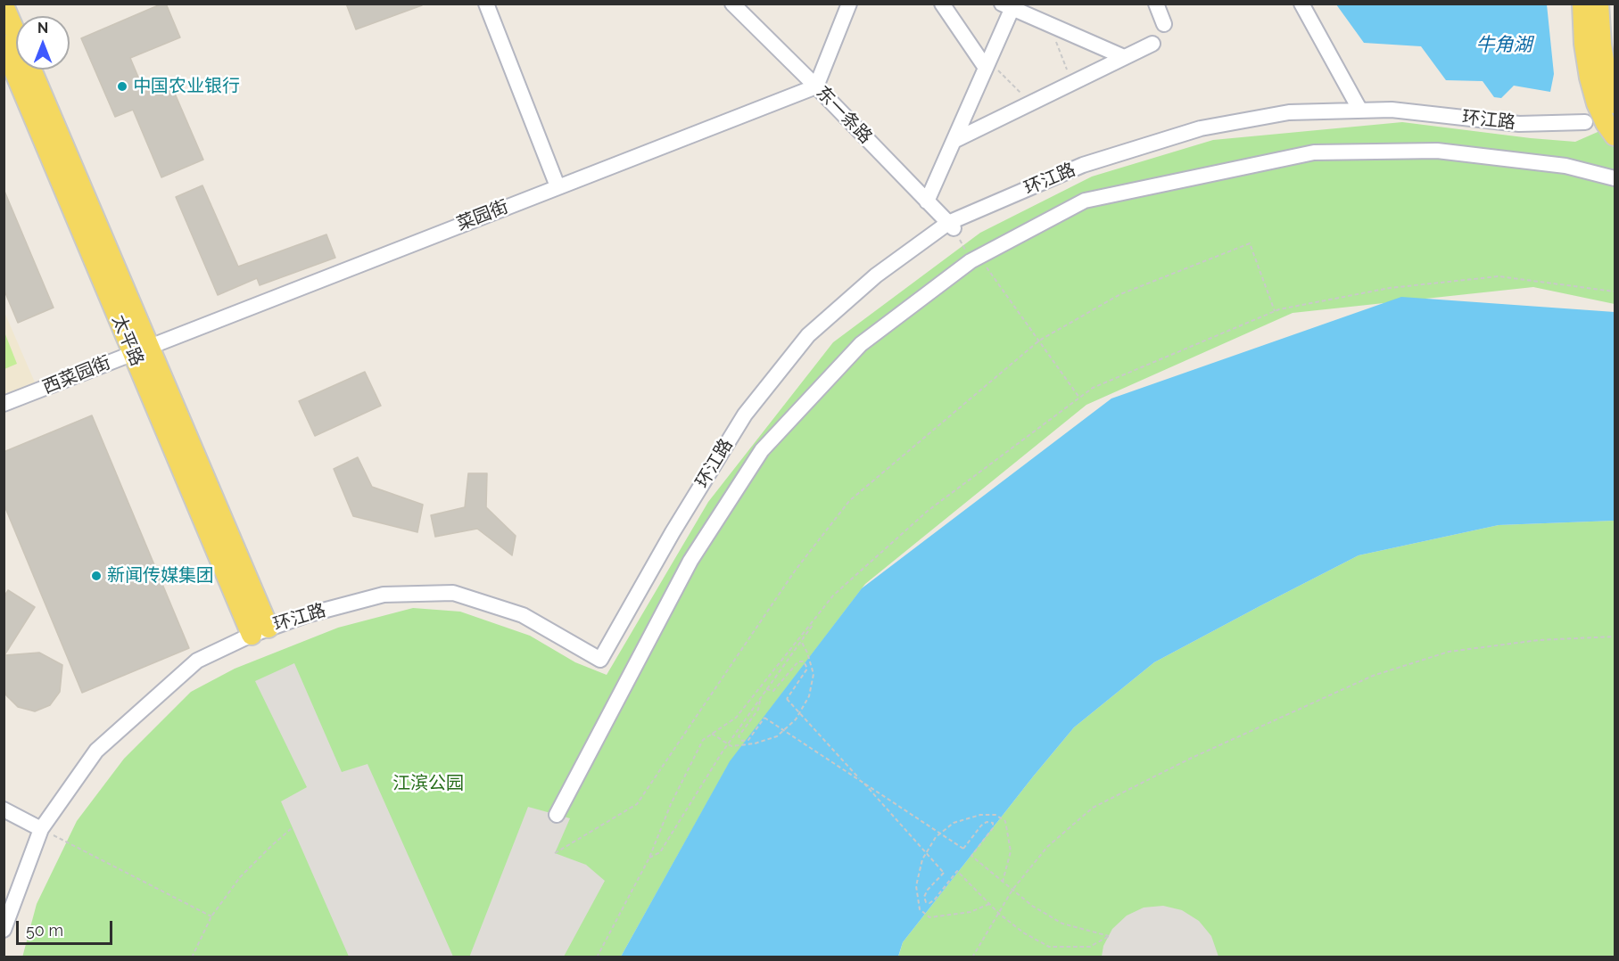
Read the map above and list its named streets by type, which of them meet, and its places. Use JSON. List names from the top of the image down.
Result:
{
  "streets": {
    "main road": ["太平路"],
    "street": [
      "东一条路",
      "环江路",
      "菜园街",
      "西菜园街"
    ]
  },
  "crossings": [
    ["东一条路", "环江路"],
    ["东一条路", "菜园街"],
    ["环江路", "太平路"],
    ["菜园街", "太平路"],
    ["菜园街", "西菜园街"],
    ["太平路", "西菜园街"]
  ],
  "water": ["牛角湖"],
  "parks": ["江滨公园"],
  "places": ["中国农业银行", "新闻传媒集团"],
  "scale_bar": "50 m",
  "north": "top"
}
